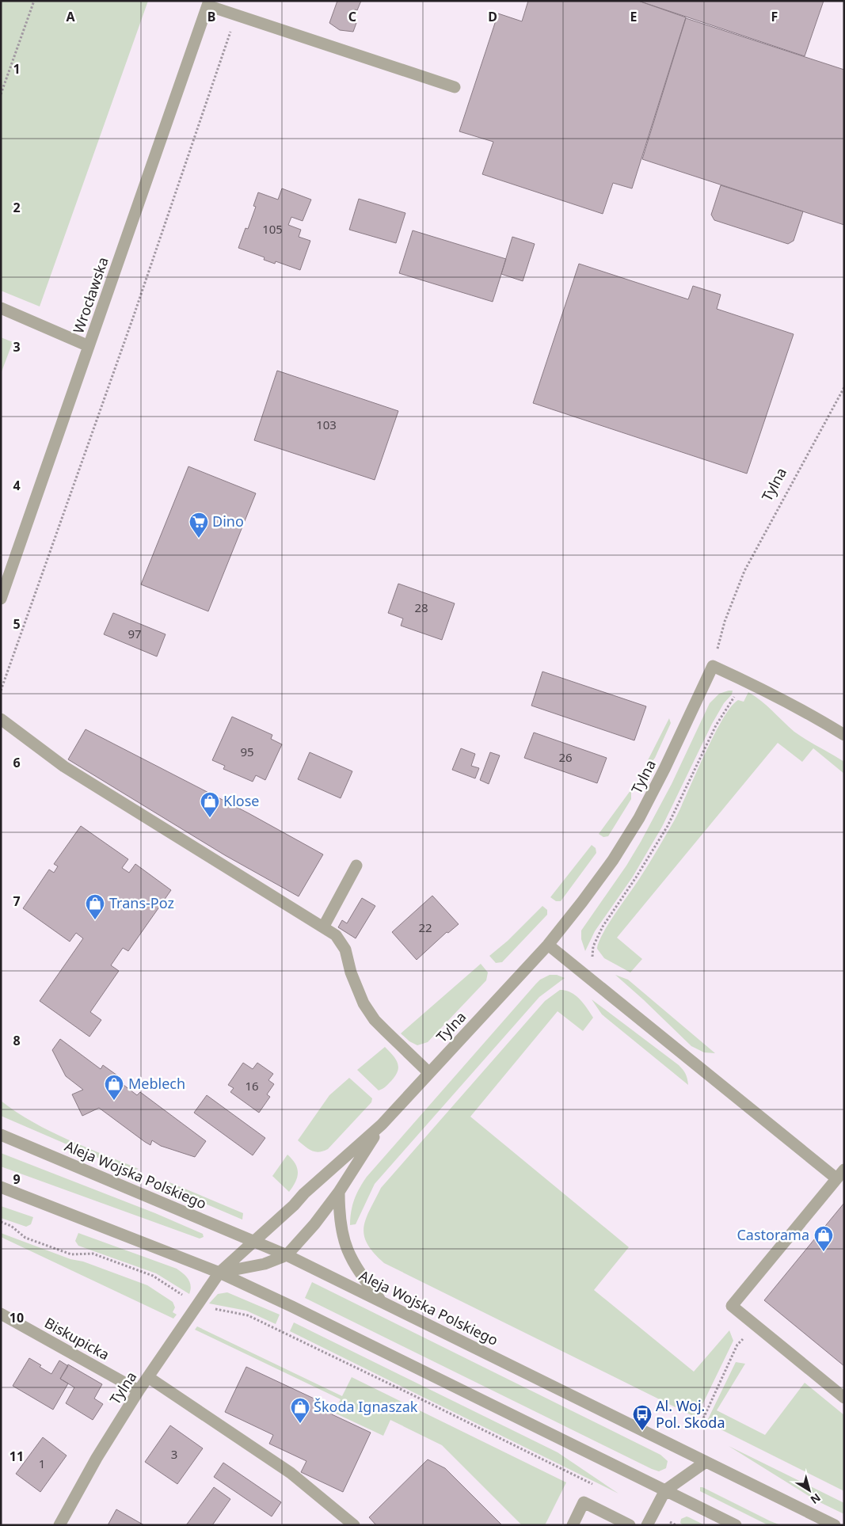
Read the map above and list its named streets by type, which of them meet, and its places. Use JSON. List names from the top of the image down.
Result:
{
  "streets": {
    "street": [
      "Wrocławska",
      "Tylna",
      "Aleja Wojska Polskiego",
      "Biskupicka"
    ]
  },
  "crossings": [
    ["Tylna", "Aleja Wojska Polskiego"],
    ["Tylna", "Biskupicka"]
  ],
  "places": {
    "supermarket": ["Dino"],
    "shop": [
      "Klose",
      "Trans-Poz",
      "Meblech",
      "Castorama",
      "Škoda Ignaszak"
    ],
    "bus stop": ["Al. Woj. Pol. Skoda"]
  },
  "house_numbers": [
    "105",
    "103",
    "28",
    "97",
    "95",
    "26",
    "22",
    "16",
    "3",
    "1"
  ],
  "north": "bottom right",
  "grid": {
    "columns": [
      "A",
      "B",
      "C",
      "D",
      "E",
      "F"
    ],
    "rows": [
      "1",
      "2",
      "3",
      "4",
      "5",
      "6",
      "7",
      "8",
      "9",
      "10",
      "11"
    ]
  }
}
